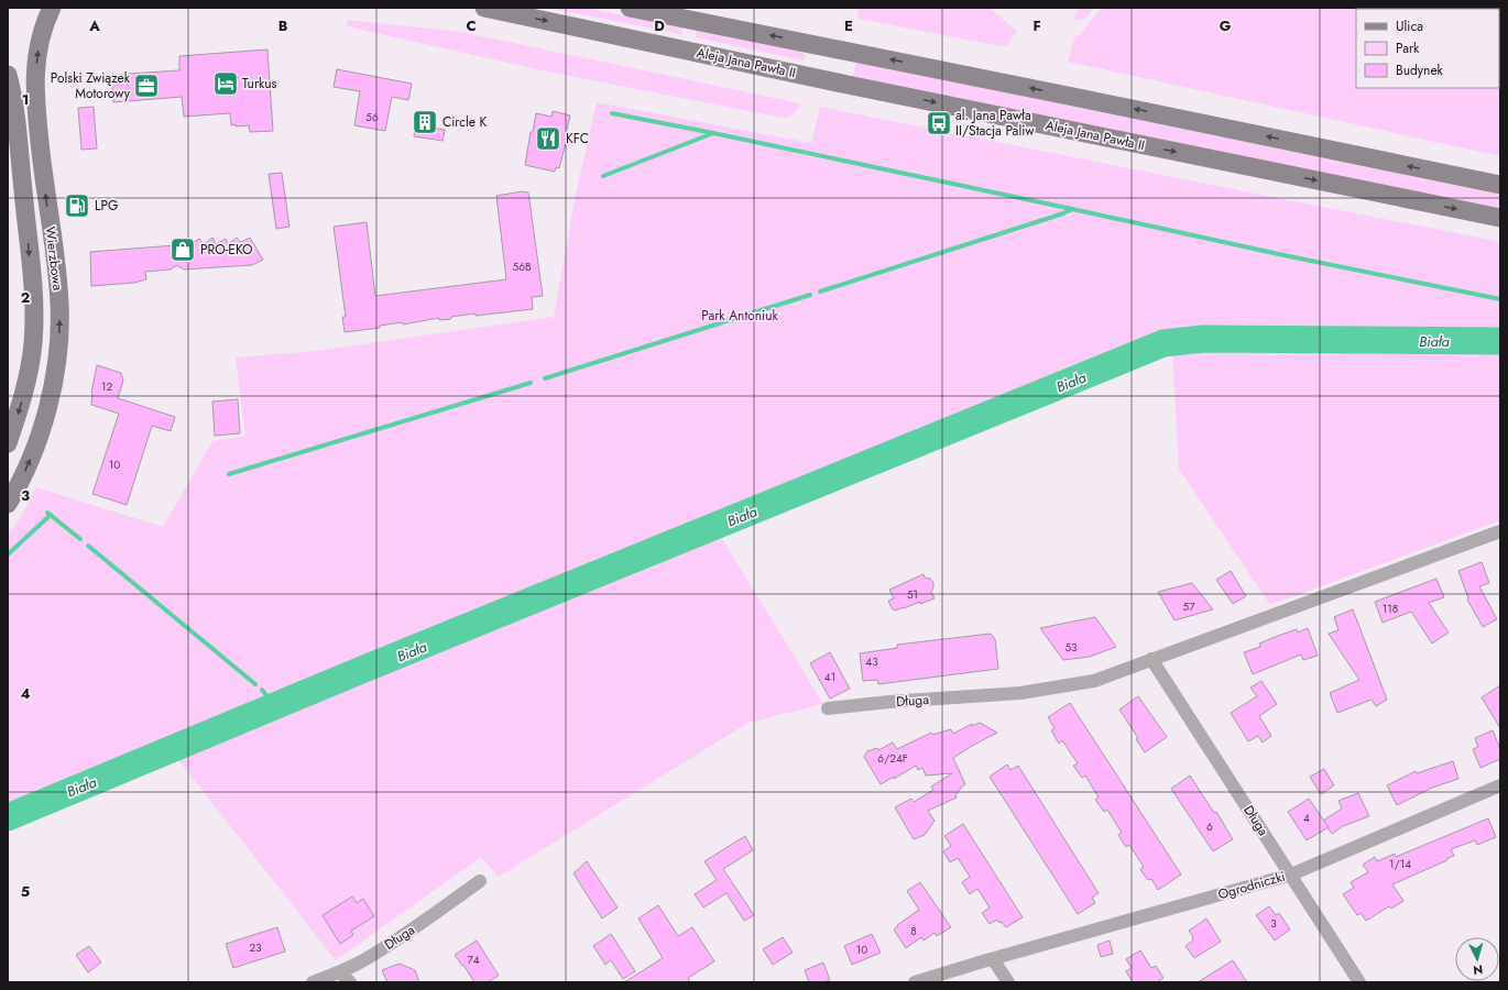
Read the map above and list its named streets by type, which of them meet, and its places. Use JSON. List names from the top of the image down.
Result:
{
  "streets": {
    "main road": ["Aleja Jana Pawła II", "Wierzbowa"],
    "street": ["Długa", "Ogrodniczki"]
  },
  "crossings": [
    ["Długa", "Ogrodniczki"]
  ],
  "water": ["Biała"],
  "parks": ["Park Antoniuk"],
  "places": {
    "hotel": ["Turkus"],
    "office": ["Polski Związek Motorowy"],
    "building": ["Circle K"],
    "bus stop": ["al. Jana Pawła II/Stacja Paliw"],
    "restaurant": ["KFC"],
    "fuel station": ["LPG"],
    "shop": ["PRO-EKO"]
  },
  "house_numbers": [
    "56",
    "56B",
    "12",
    "10",
    "51",
    "57",
    "118",
    "53",
    "43",
    "41",
    "6/24F",
    "4",
    "6",
    "1/14",
    "3",
    "8",
    "23",
    "10",
    "74"
  ],
  "legend": ["Ulica", "Park", "Budynek"],
  "north": "bottom",
  "grid": {
    "columns": [
      "A",
      "B",
      "C",
      "D",
      "E",
      "F",
      "G"
    ],
    "rows": [
      "1",
      "2",
      "3",
      "4",
      "5"
    ]
  }
}
